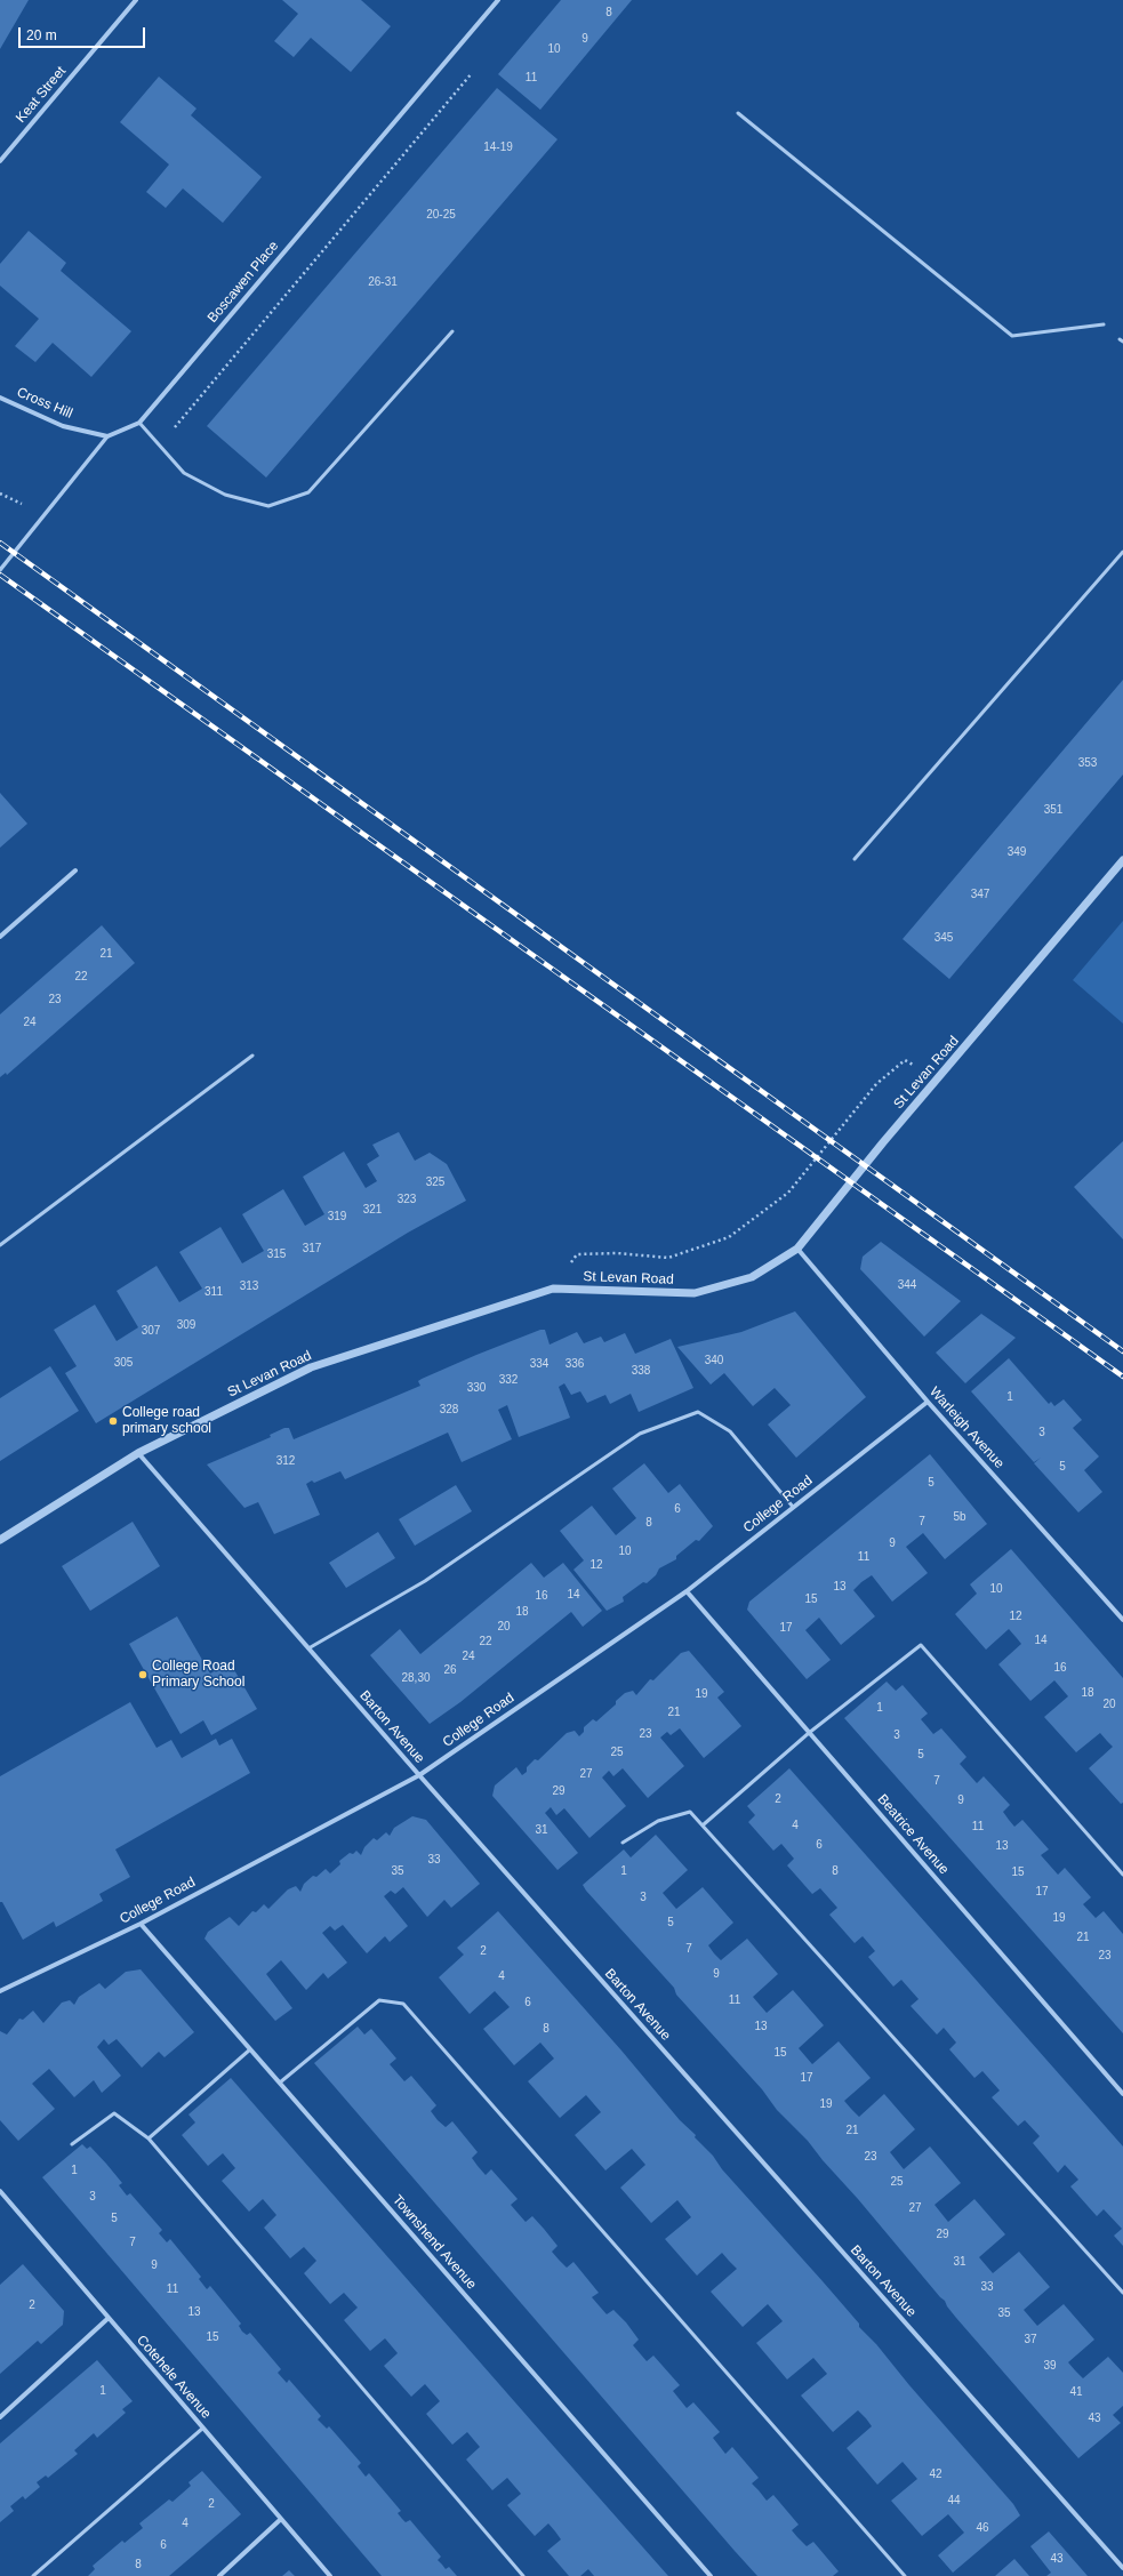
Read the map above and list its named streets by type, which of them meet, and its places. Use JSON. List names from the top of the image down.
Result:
{
  "streets": {
    "street": [
      "Keat Street",
      "Boscawen Place",
      "Cross Hill",
      "St Levan Road",
      "Warleigh Avenue",
      "College Road",
      "Barton Avenue",
      "Beatrice Avenue",
      "Townshend Avenue",
      "Cotehele Avenue"
    ]
  },
  "crossings": [
    ["Boscawen Place", "Cross Hill"],
    ["St Levan Road", "Warleigh Avenue"],
    ["St Levan Road", "Barton Avenue"],
    ["Warleigh Avenue", "College Road"],
    ["College Road", "Barton Avenue"],
    ["College Road", "Beatrice Avenue"],
    ["College Road", "Townshend Avenue"]
  ],
  "places": ["College road primary school", "College Road Primary School"],
  "house_numbers": [
    "8",
    "9",
    "10",
    "11",
    "14-19",
    "20-25",
    "26-31",
    "353",
    "351",
    "349",
    "347",
    "345",
    "21",
    "22",
    "23",
    "24",
    "325",
    "323",
    "321",
    "319",
    "317",
    "315",
    "344",
    "313",
    "311",
    "309",
    "307",
    "340",
    "305",
    "334",
    "336",
    "338",
    "332",
    "330",
    "1",
    "328",
    "3",
    "312",
    "5",
    "5",
    "6",
    "5b",
    "7",
    "8",
    "9",
    "10",
    "11",
    "12",
    "13",
    "10",
    "14",
    "16",
    "15",
    "18",
    "12",
    "20",
    "17",
    "14",
    "22",
    "24",
    "16",
    "26",
    "28,30",
    "18",
    "19",
    "20",
    "1",
    "21",
    "23",
    "3",
    "25",
    "5",
    "27",
    "7",
    "29",
    "2",
    "9",
    "4",
    "11",
    "31",
    "6",
    "13",
    "33",
    "35",
    "1",
    "8",
    "15",
    "17",
    "3",
    "19",
    "5",
    "21",
    "7",
    "2",
    "23",
    "9",
    "4",
    "11",
    "6",
    "13",
    "8",
    "15",
    "17",
    "19",
    "21",
    "23",
    "1",
    "25",
    "3",
    "27",
    "5",
    "29",
    "7",
    "31",
    "9",
    "33",
    "11",
    "2",
    "13",
    "35",
    "15",
    "37",
    "39",
    "1",
    "41",
    "43",
    "42",
    "44",
    "2",
    "4",
    "46",
    "6",
    "43",
    "8"
  ],
  "scale_bar": "20 m"
}
